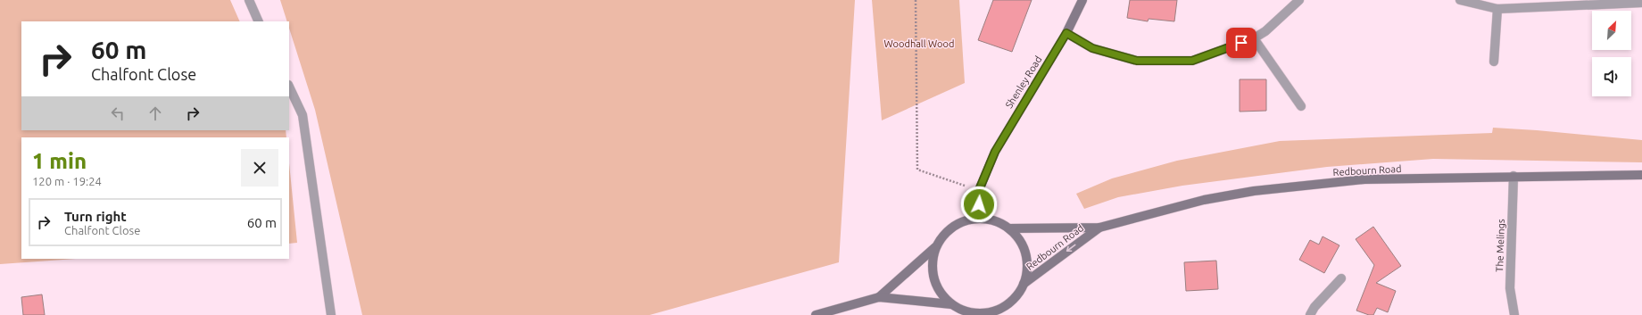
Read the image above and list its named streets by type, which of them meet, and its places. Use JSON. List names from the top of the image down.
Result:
{
  "streets": {
    "main road": ["Shenley Road", "Redbourn Road"],
    "street": ["The Melings"]
  },
  "crossings": [
    ["Shenley Road", "Redbourn Road"],
    ["Redbourn Road", "The Melings"]
  ],
  "parks": ["Woodhall Wood"],
  "north": "top right",
  "page": {
    "turn": ["60 m", "Chalfont Close"],
    "heading": ["1 min", "120 m · 19:24"],
    "list": [
      {
        "name": "Turn right",
        "note": "Chalfont Close",
        "value": "60 m"
      }
    ]
  }
}
